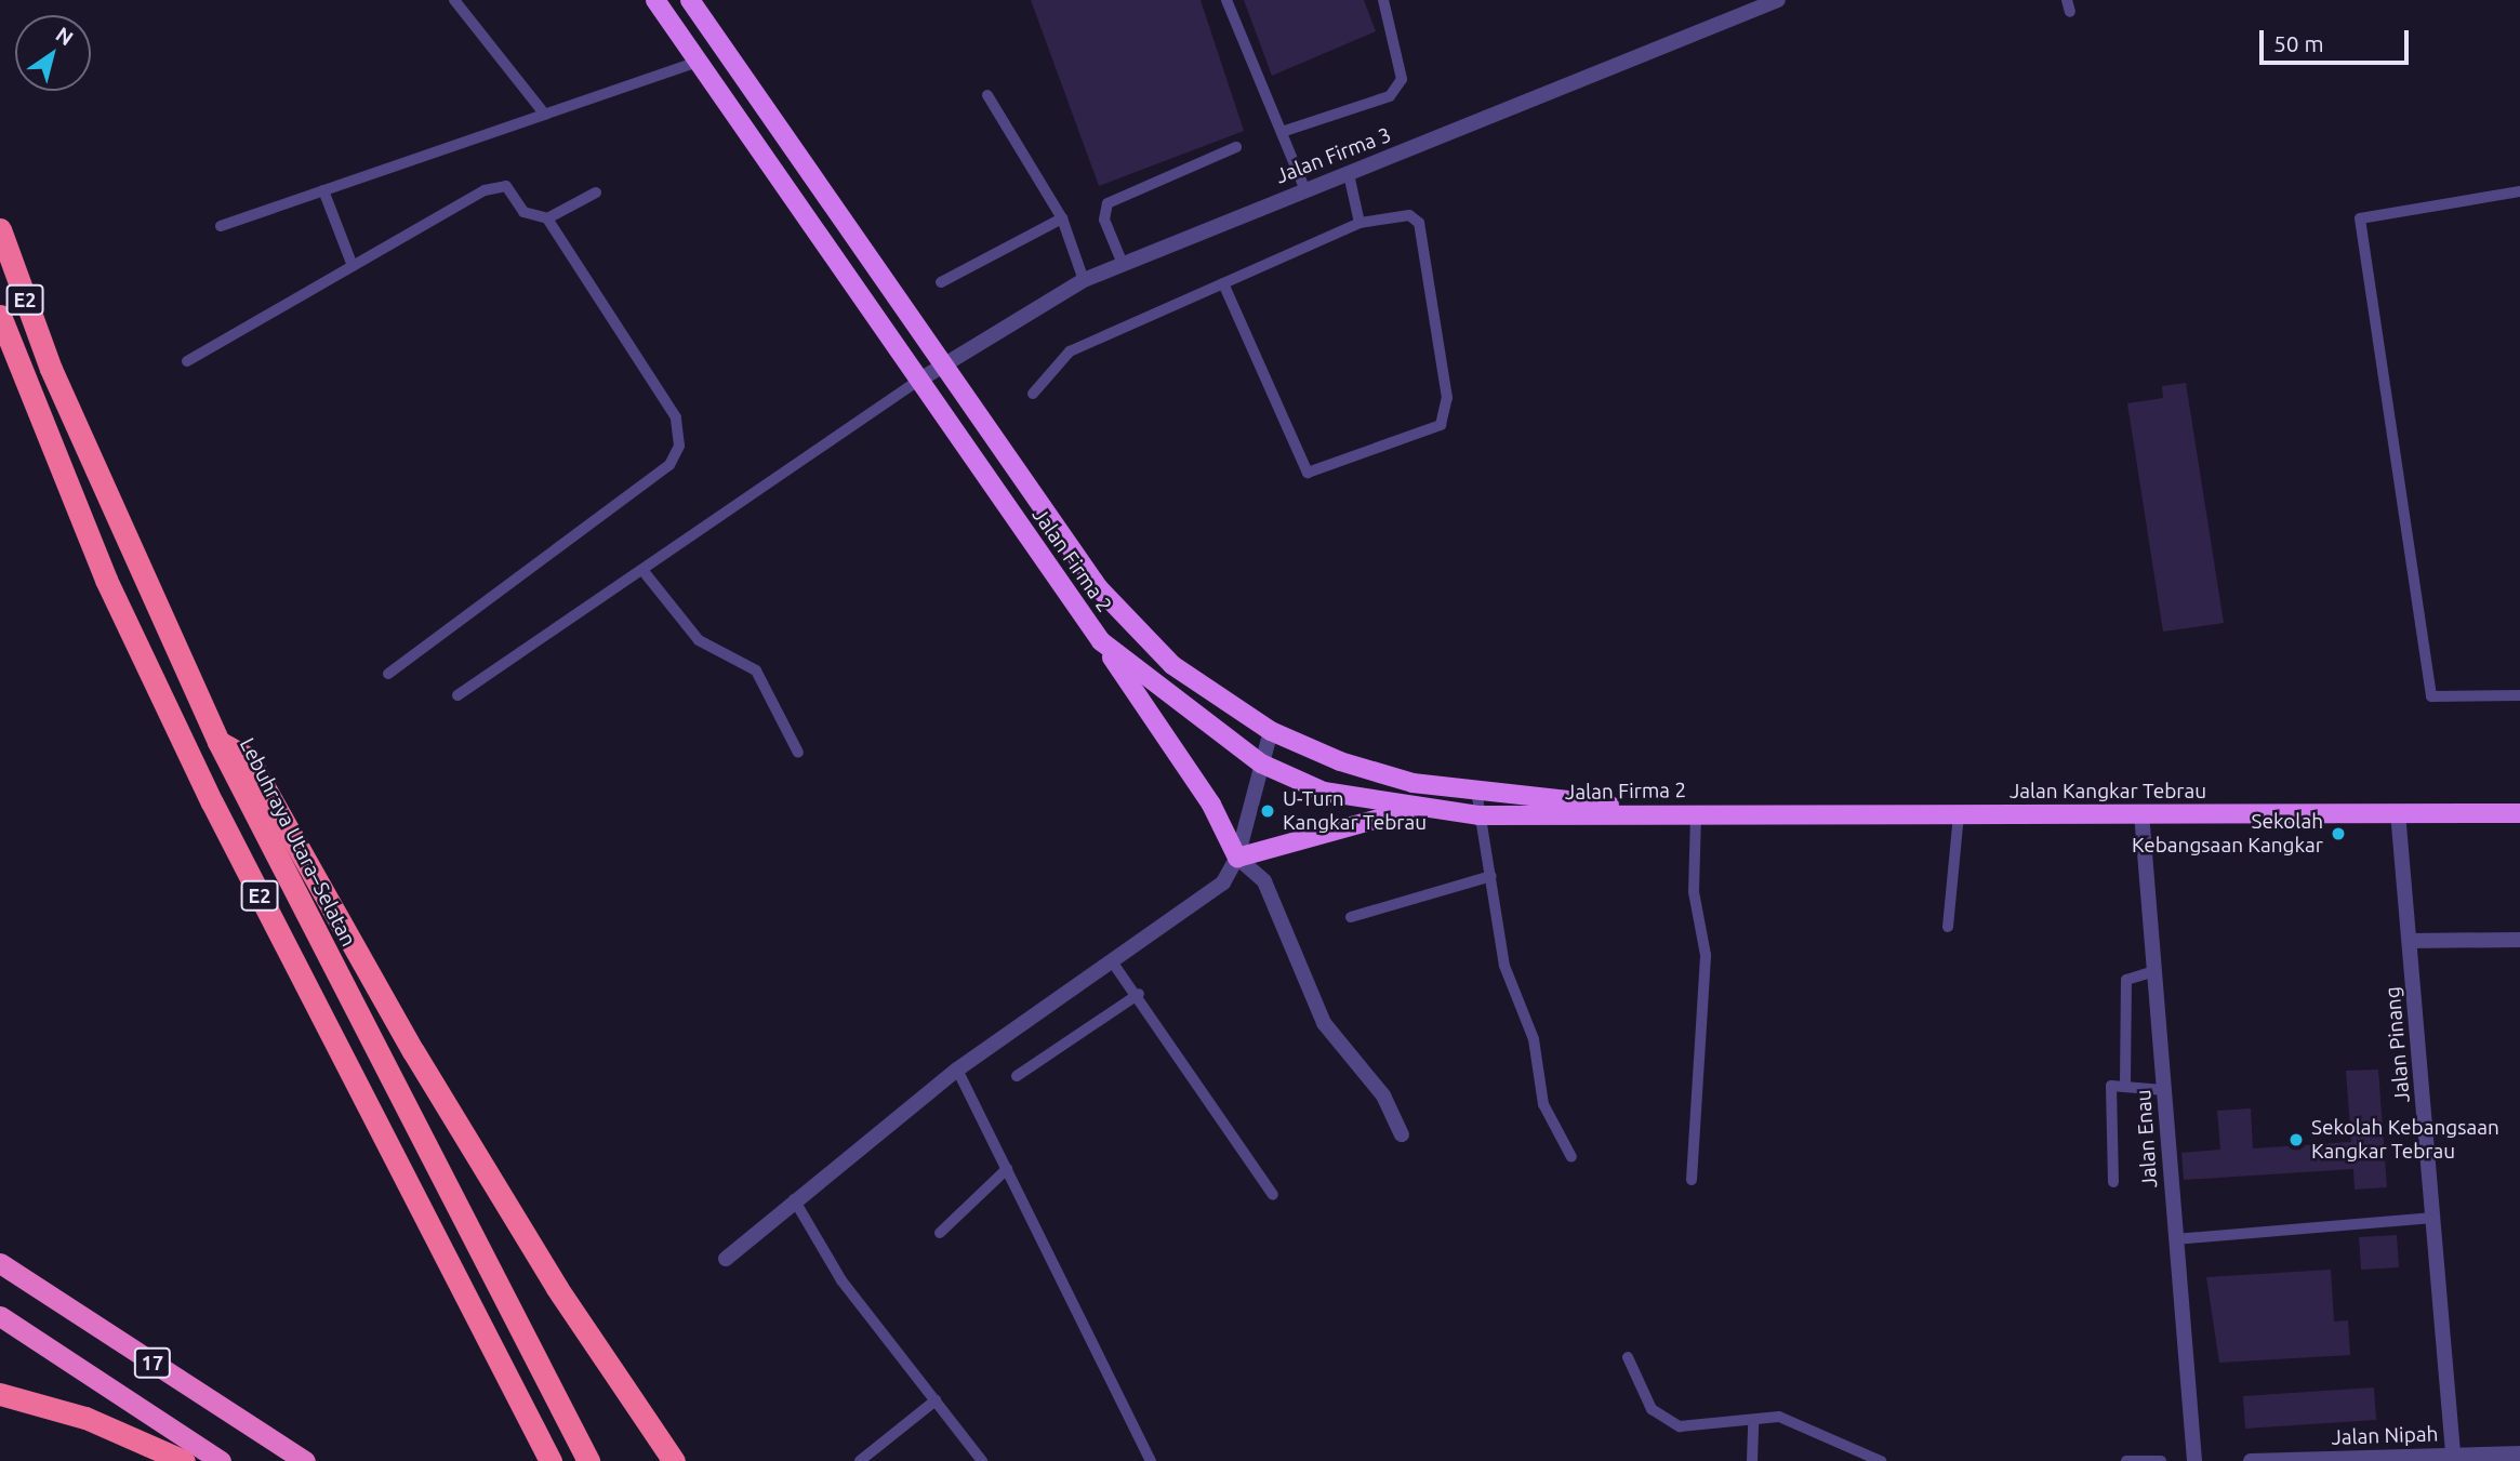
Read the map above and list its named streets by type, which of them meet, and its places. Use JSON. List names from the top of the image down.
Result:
{
  "streets": {
    "highway": ["E2", "Lebuhraya Utara–Selatan", "17"],
    "main road": ["Jalan Firma 2", "Jalan Kangkar Tebrau"],
    "street": [
      "Jalan Firma 3",
      "Jalan Pinang",
      "Jalan Enau",
      "Jalan Nipah"
    ]
  },
  "crossings": [
    ["Jalan Firma 3", "Jalan Firma 2"],
    ["Jalan Firma 2", "Jalan Kangkar Tebrau"],
    ["Jalan Kangkar Tebrau", "Jalan Pinang"],
    ["Jalan Kangkar Tebrau", "Jalan Enau"],
    ["Jalan Pinang", "Jalan Nipah"]
  ],
  "places": ["U-Turn Kangkar Tebrau", "Sekolah Kebangsaan Kangkar", "Sekolah Kebangsaan Kangkar Tebrau"],
  "scale_bar": "50 m",
  "north": "top right"
}
